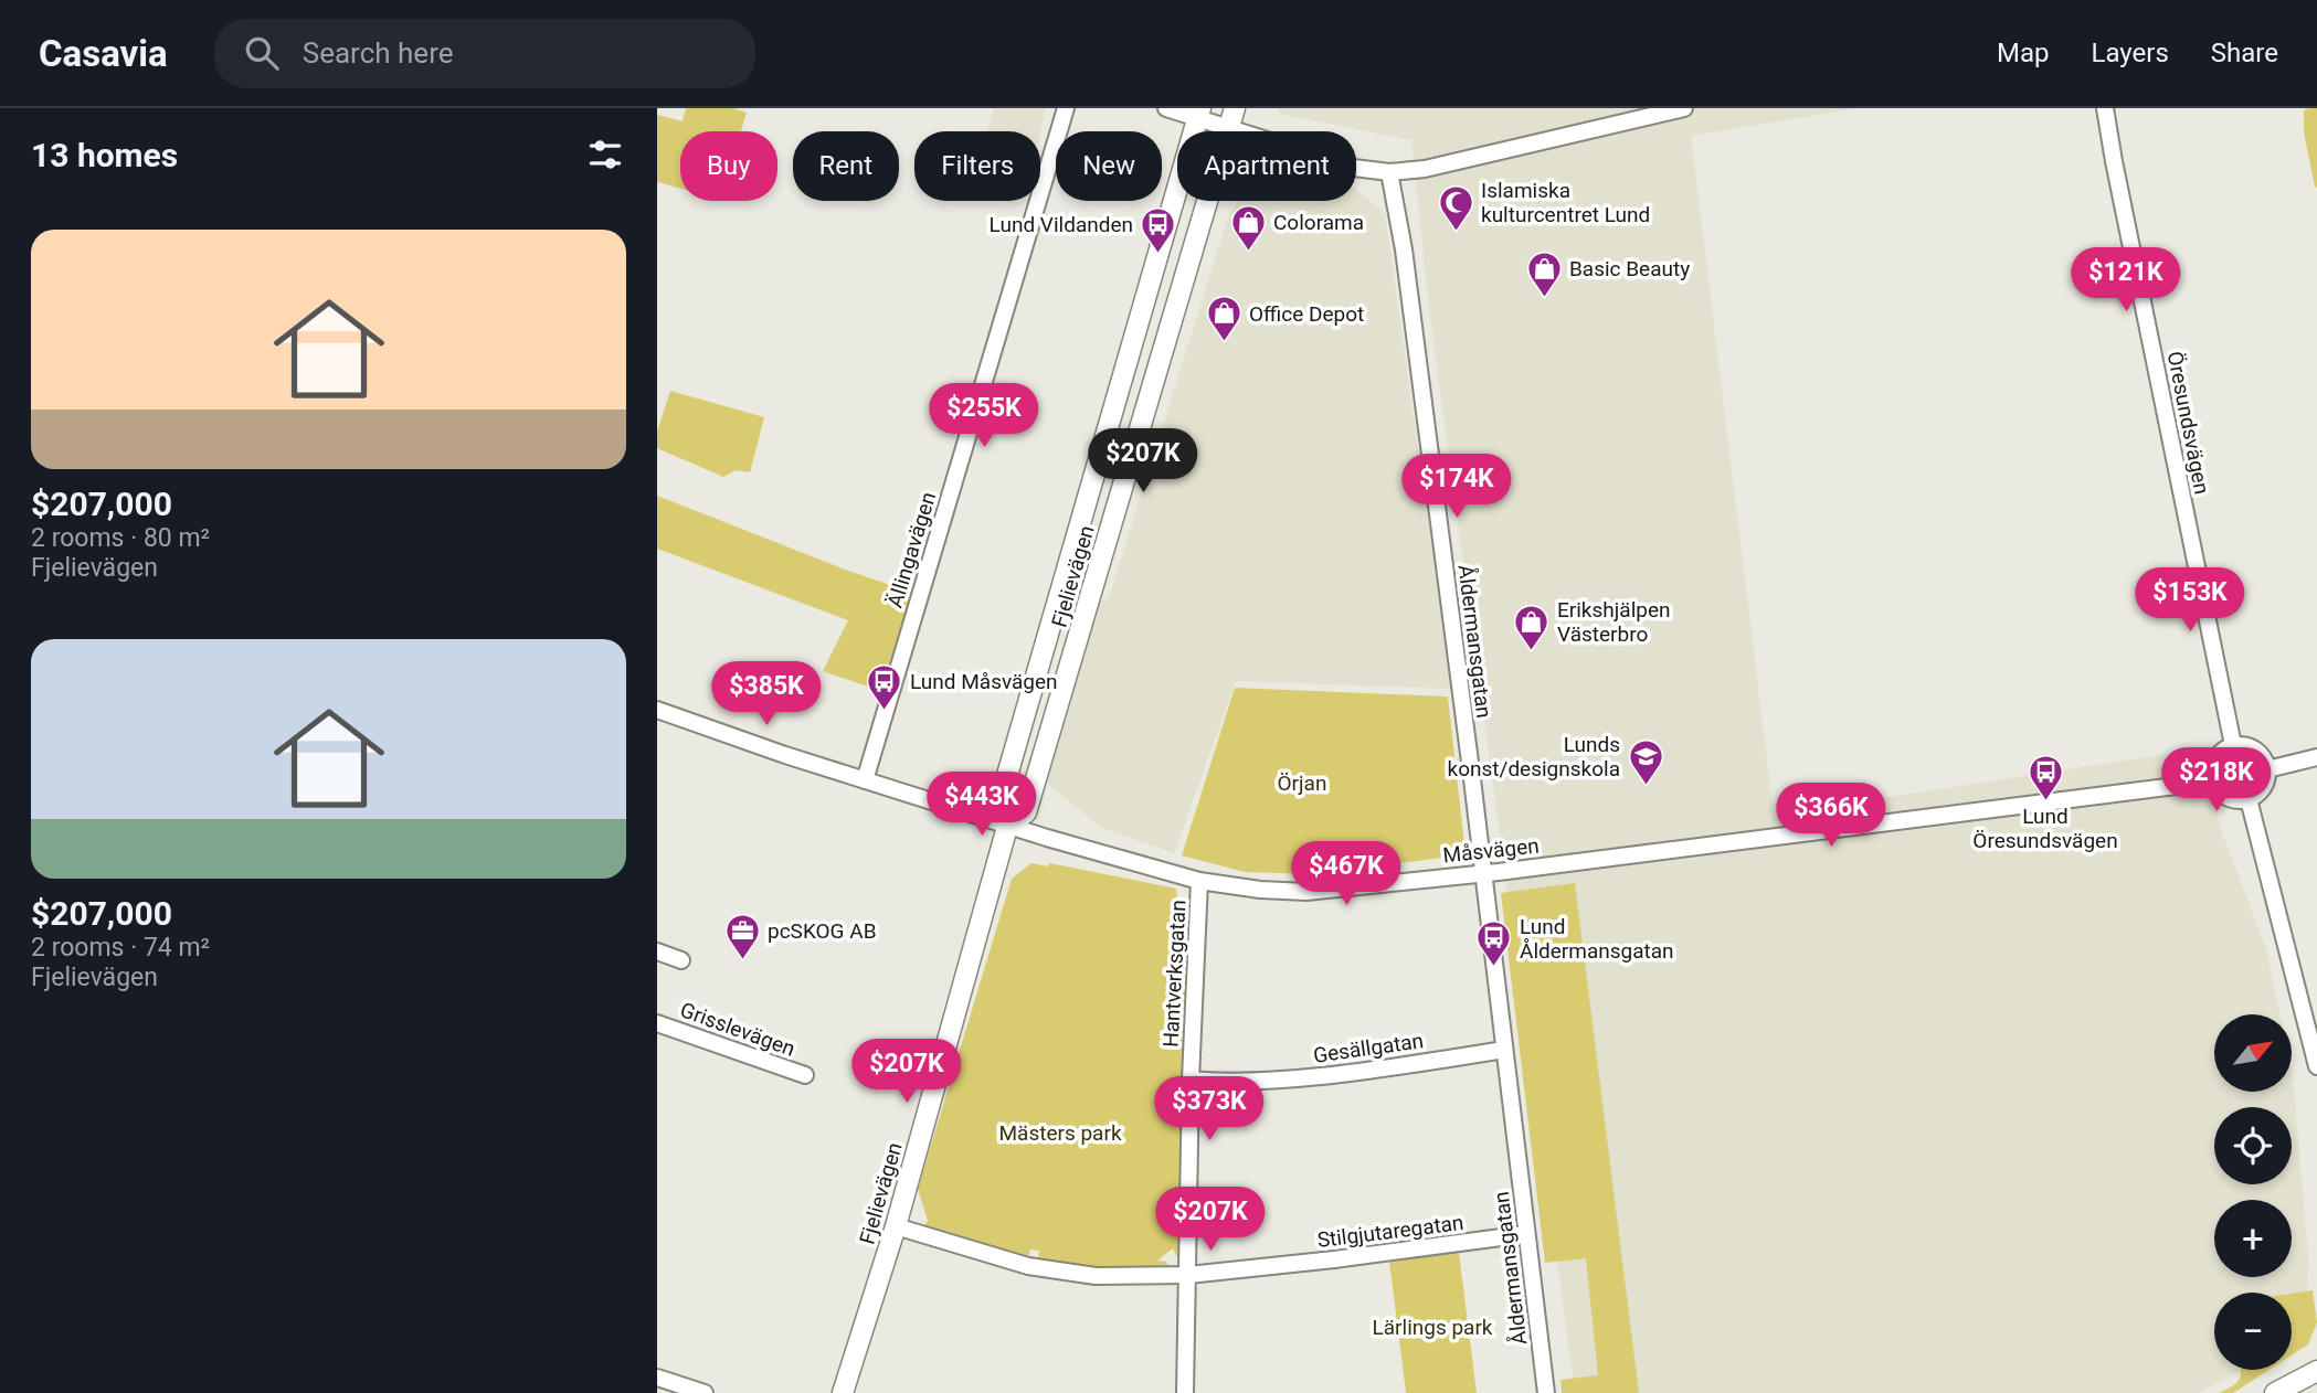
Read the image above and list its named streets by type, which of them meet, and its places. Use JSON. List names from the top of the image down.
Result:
{
  "streets": {
    "main road": ["Fjelievägen"],
    "street": [
      "Öresundsvägen",
      "Ällingavägen",
      "Åldermansgatan",
      "Måsvägen",
      "Hantverksgatan",
      "Grisslevägen",
      "Gesällgatan",
      "Stilgjutaregatan"
    ]
  },
  "crossings": [
    ["Öresundsvägen", "Måsvägen"],
    ["Ällingavägen", "Måsvägen"],
    ["Fjelievägen", "Måsvägen"],
    ["Fjelievägen", "Stilgjutaregatan"],
    ["Åldermansgatan", "Måsvägen"],
    ["Åldermansgatan", "Gesällgatan"],
    ["Åldermansgatan", "Stilgjutaregatan"],
    ["Måsvägen", "Hantverksgatan"],
    ["Hantverksgatan", "Gesällgatan"],
    ["Hantverksgatan", "Stilgjutaregatan"]
  ],
  "parks": ["Örjan", "Mästers park", "Lärlings park"],
  "places": {
    "mosque": ["Islamiska kulturcentret Lund"],
    "shop": [
      "Colorama",
      "Basic Beauty",
      "Office Depot",
      "Erikshjälpen Västerbro"
    ],
    "bus stop": [
      "Lund Vildanden",
      "Lund Måsvägen",
      "Lund Öresundsvägen",
      "Lund Åldermansgatan"
    ],
    "school or university": ["Lunds konst/designskola"],
    "office": ["pcSKOG AB"]
  },
  "north": "top right",
  "page": {
    "header": "Casavia",
    "search": "Search here",
    "nav": ["Map", "Layers", "Share"],
    "heading": "13 homes",
    "chip": [
      "Buy",
      "Rent",
      "Filters",
      "New",
      "Apartment"
    ],
    "list": [
      {
        "name": "$207,000",
        "note": "2 rooms · 80 m² · Fjelievägen"
      },
      {
        "name": "$207,000",
        "note": "2 rooms · 74 m² · Fjelievägen"
      }
    ],
    "price": [
      "$121K",
      "$255K",
      "$207K",
      "$174K",
      "$153K",
      "$385K",
      "$218K",
      "$443K",
      "$366K",
      "$467K",
      "$207K",
      "$373K",
      "$207K"
    ],
    "map_buttons": ["+", "−"]
  }
}
